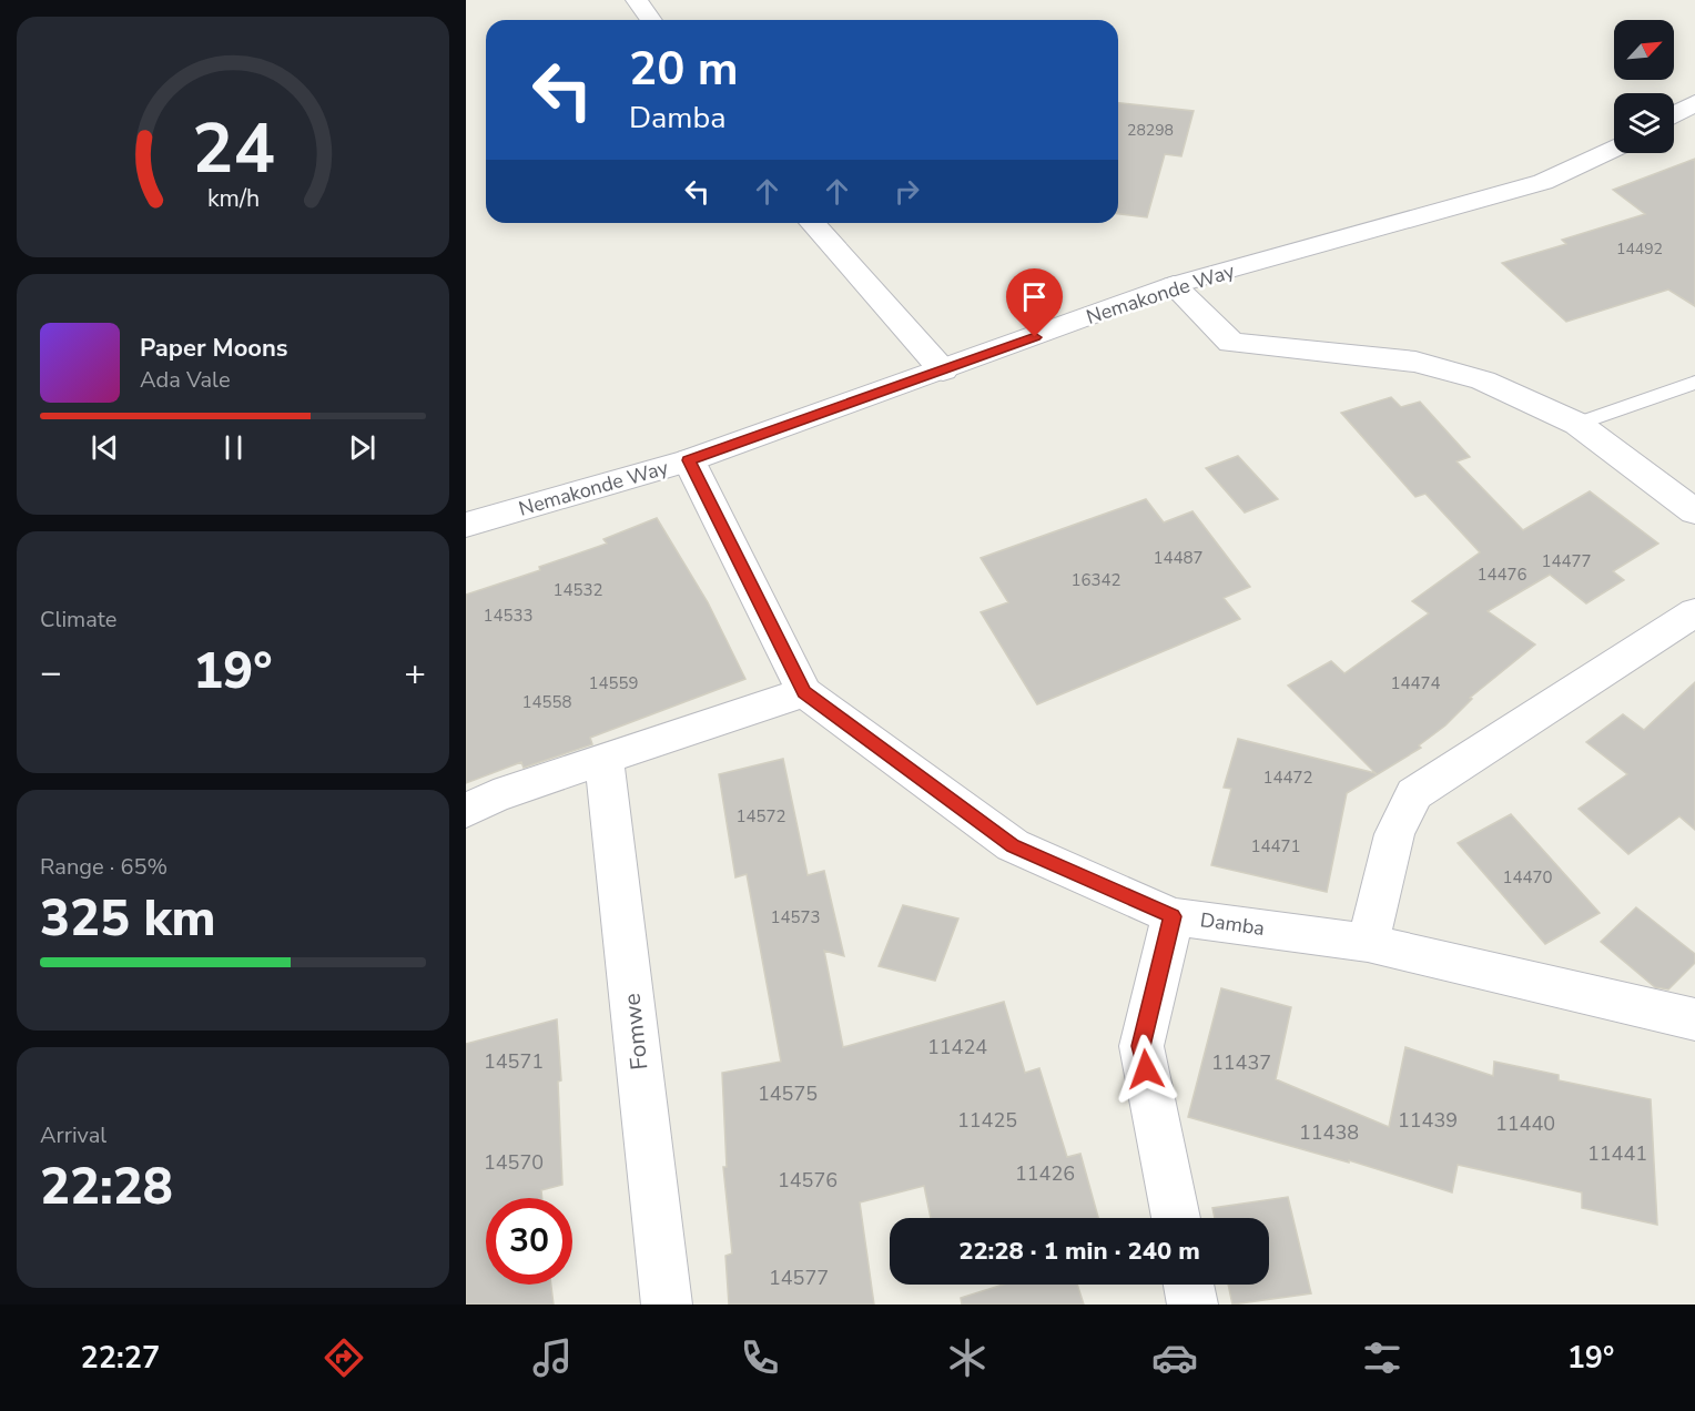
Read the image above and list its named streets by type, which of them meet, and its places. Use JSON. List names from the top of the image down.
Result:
{
  "streets": {
    "street": ["Nemakonde Way", "Damba", "Fomwe"]
  },
  "crossings": [
    ["Nemakonde Way", "Damba"]
  ],
  "house_numbers": [
    "28298",
    "14492",
    "14487",
    "14477",
    "14476",
    "16342",
    "14532",
    "14533",
    "14559",
    "14474",
    "14558",
    "14472",
    "14572",
    "14471",
    "14470",
    "14573",
    "11424",
    "14571",
    "11437",
    "14575",
    "11425",
    "11439",
    "11440",
    "11438",
    "11441",
    "14570",
    "11426",
    "14576",
    "14577"
  ],
  "north": "top right",
  "page": {
    "turn": ["20 m", "Damba"],
    "song": ["Paper Moons", "Ada Vale"],
    "tile": [
      "Climate",
      ["Range · 65%", "325 km"],
      ["Arrival", "22:28"]
    ],
    "heat": ["−", "19°", "+"],
    "limit": "30",
    "trip": "22:28 · 1 min · 240 m",
    "tabs": ["22:27", "19°"],
    "gauge": ["24", "km/h"]
  }
}
